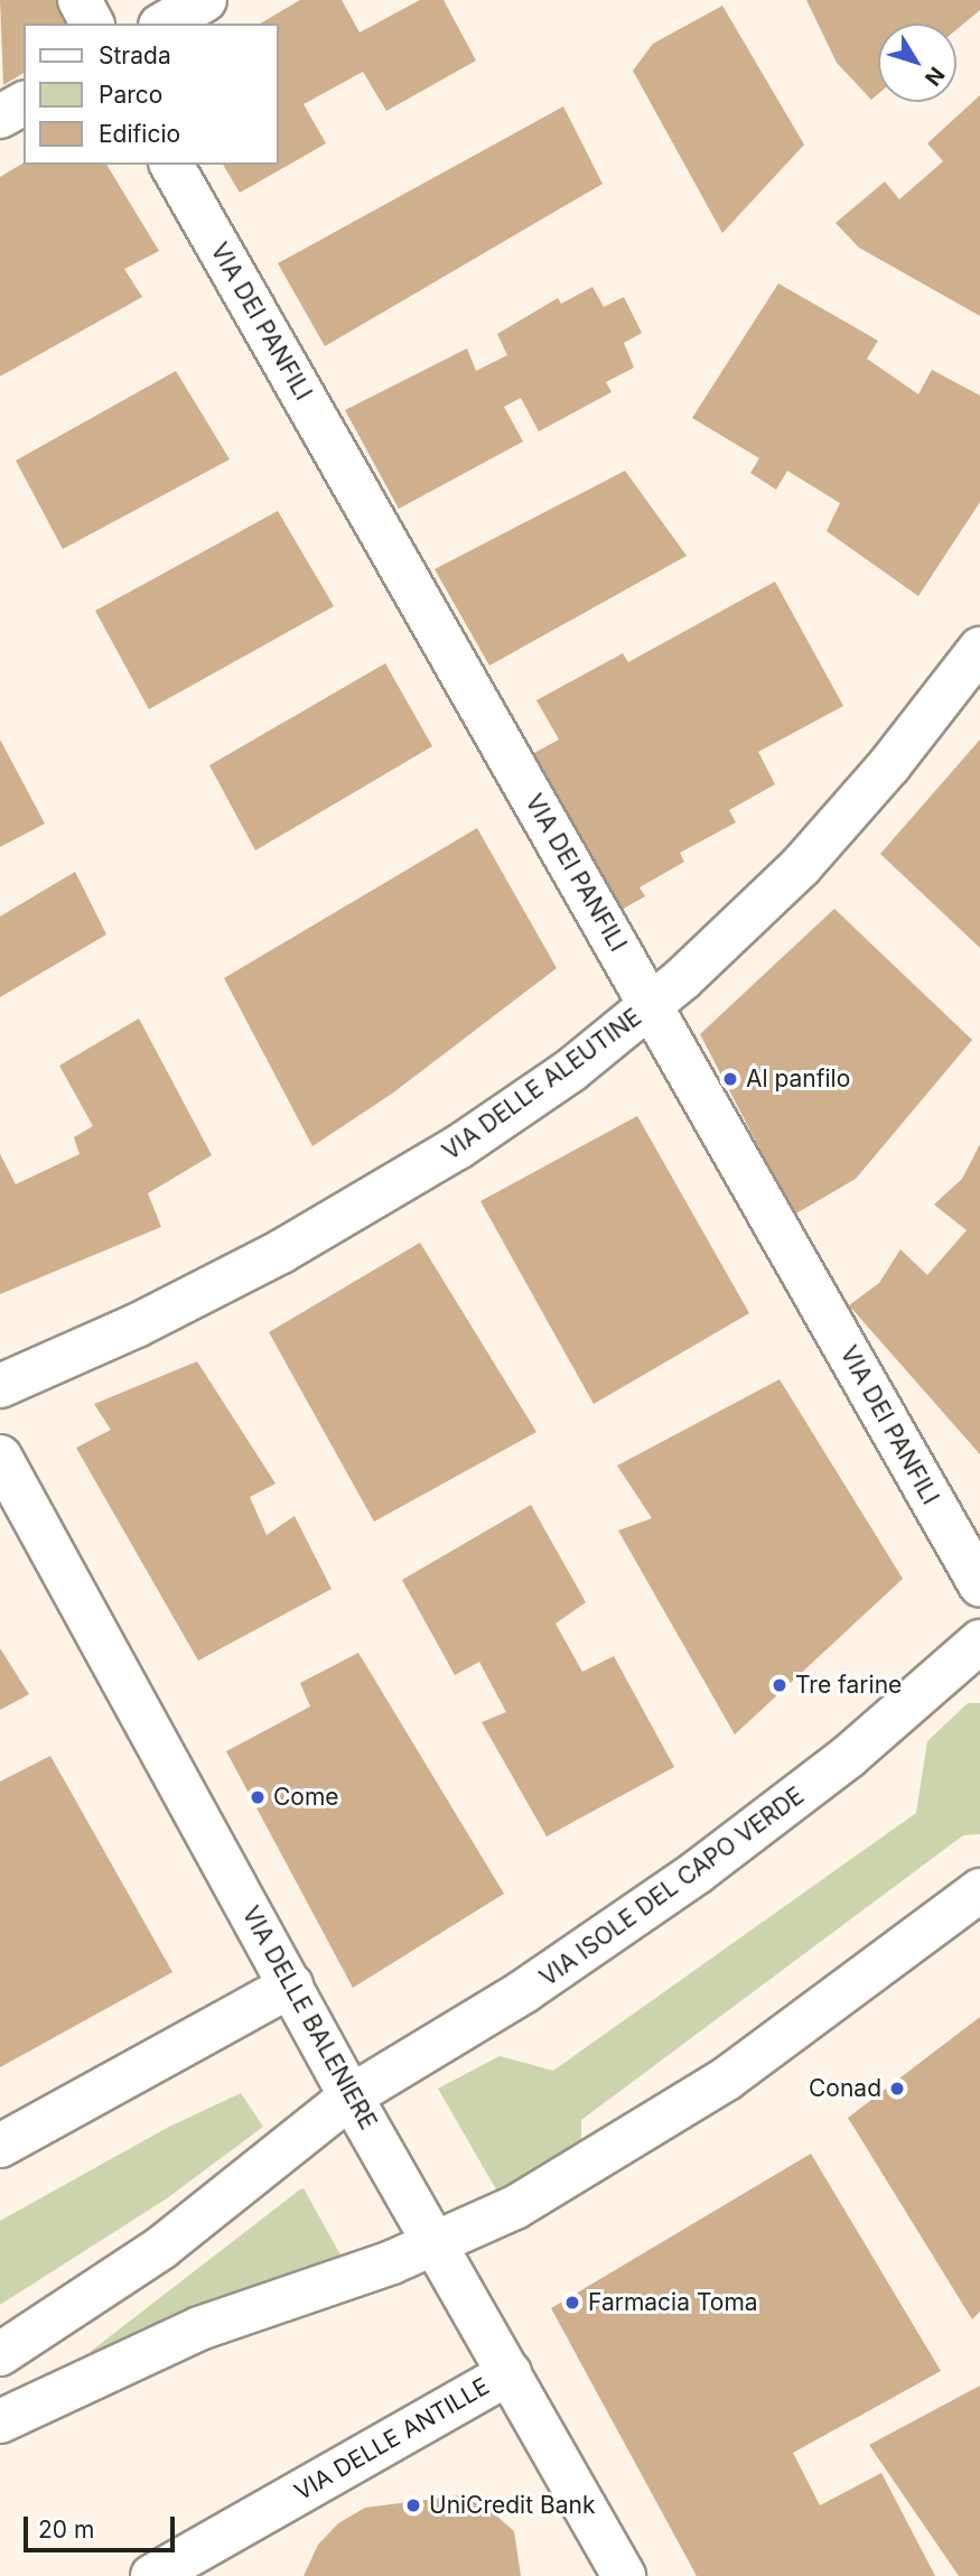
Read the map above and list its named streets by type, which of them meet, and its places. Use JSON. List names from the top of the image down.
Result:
{
  "streets": {
    "street": [
      "VIA DEI PANFILI",
      "VIA DELLE ALEUTINE",
      "VIA ISOLE DEL CAPO VERDE",
      "VIA DELLE BALENIERE",
      "VIA DELLE ANTILLE"
    ]
  },
  "crossings": [
    ["VIA DEI PANFILI", "VIA DELLE ALEUTINE"],
    ["VIA ISOLE DEL CAPO VERDE", "VIA DELLE BALENIERE"],
    ["VIA DELLE BALENIERE", "VIA DELLE ANTILLE"]
  ],
  "places": [
    "Al panfilo",
    "Tre farine",
    "Come",
    "Conad",
    "Farmacia Toma",
    "UniCredit Bank"
  ],
  "legend": ["Strada", "Parco", "Edificio"],
  "scale_bar": "20 m",
  "north": "bottom right"
}
